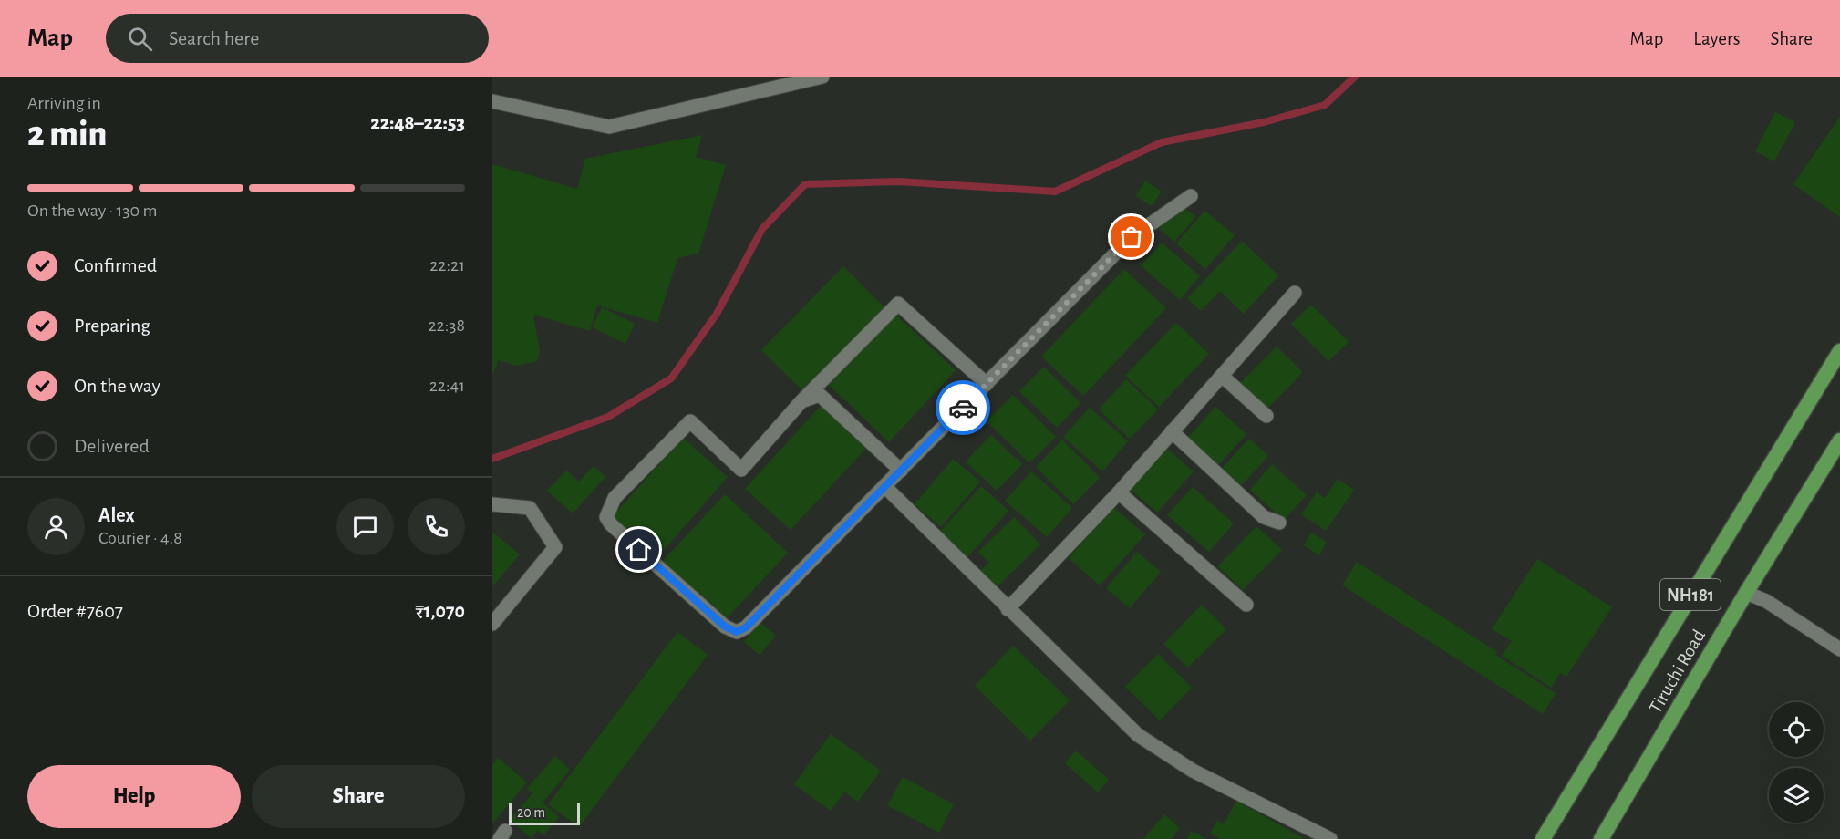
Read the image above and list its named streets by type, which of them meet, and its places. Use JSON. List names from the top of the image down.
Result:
{
  "streets": {
    "highway": ["NH181", "Tiruchi Road"]
  },
  "scale_bar": "20 m",
  "page": {
    "header": "Map",
    "search": "Search here",
    "nav": ["Map", "Layers", "Share"],
    "heading": ["2 min", "Arriving in", "22:48–22:53"],
    "panel": [
      "Alex",
      "Courier · 4.8",
      "Order #7607",
      "₹1,070"
    ],
    "bar": "On the way · 130 m",
    "list": [
      ["Confirmed", "22:21"],
      ["Preparing", "22:38"],
      ["On the way", "22:41"],
      "Delivered"
    ],
    "buttons": ["Help", "Share"],
    "scale": "20 m"
  }
}
